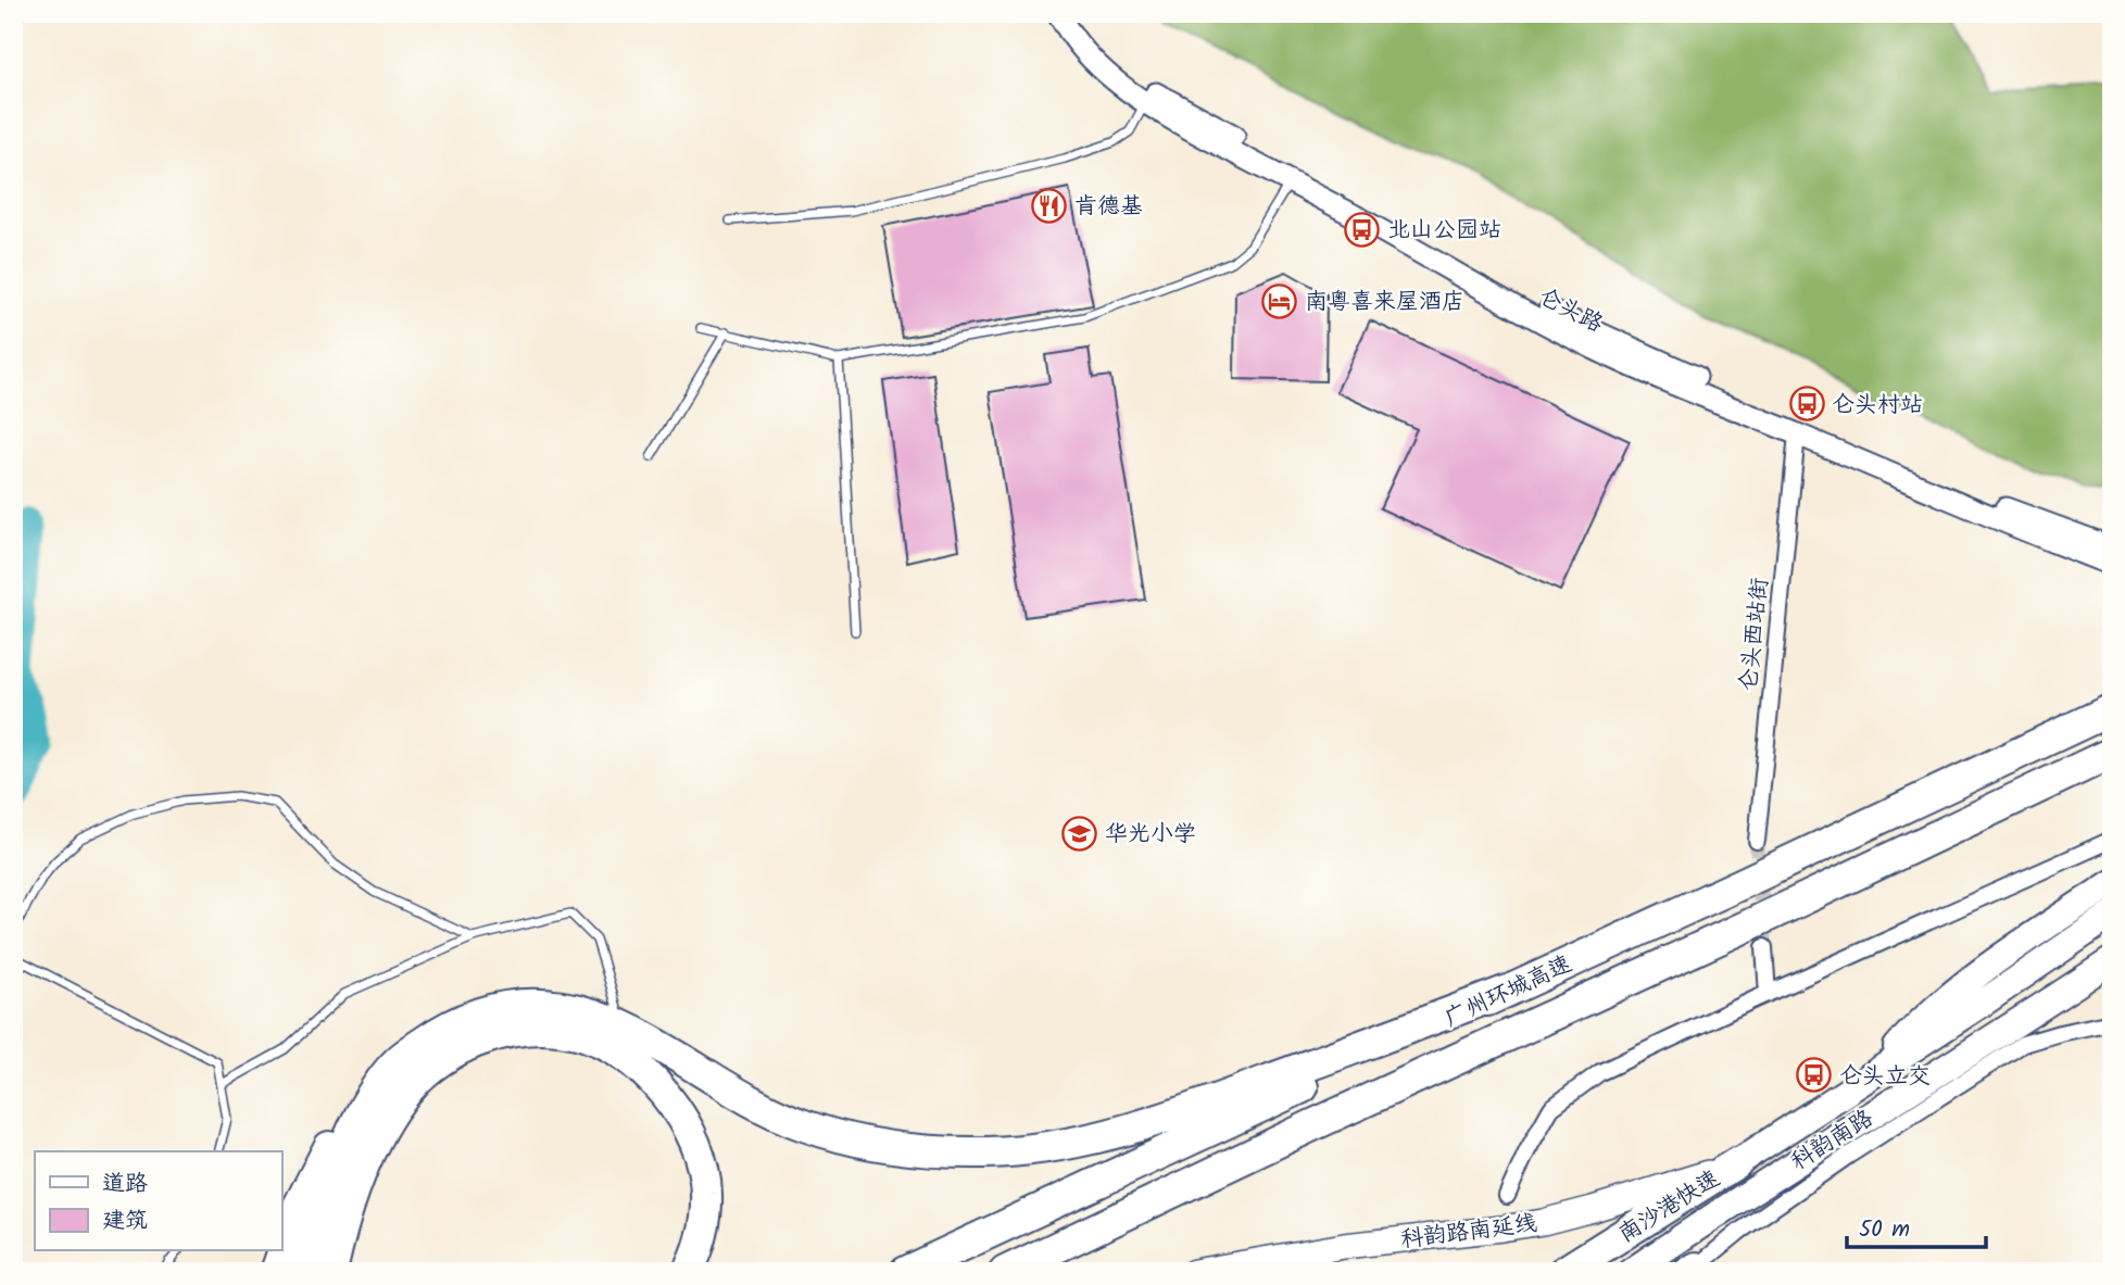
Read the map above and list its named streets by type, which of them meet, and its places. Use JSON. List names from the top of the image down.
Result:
{
  "streets": {
    "highway": ["广州环城高速", "科韵南路", "南沙港快速"],
    "main road": ["科韵路南延线"],
    "street": ["仑头路", "仑头西站街"]
  },
  "crossings": [
    ["仑头路", "仑头西站街"],
    ["科韵南路", "南沙港快速"],
    ["科韵南路", "科韵路南延线"],
    ["南沙港快速", "科韵路南延线"]
  ],
  "places": {
    "restaurant": ["肯德基"],
    "bus stop": ["北山公园站", "仑头村站", "仑头立交"],
    "hotel": ["南粤喜来屋酒店"],
    "school or university": ["华光小学"]
  },
  "legend": ["道路", "建筑"],
  "scale_bar": "50 m"
}
